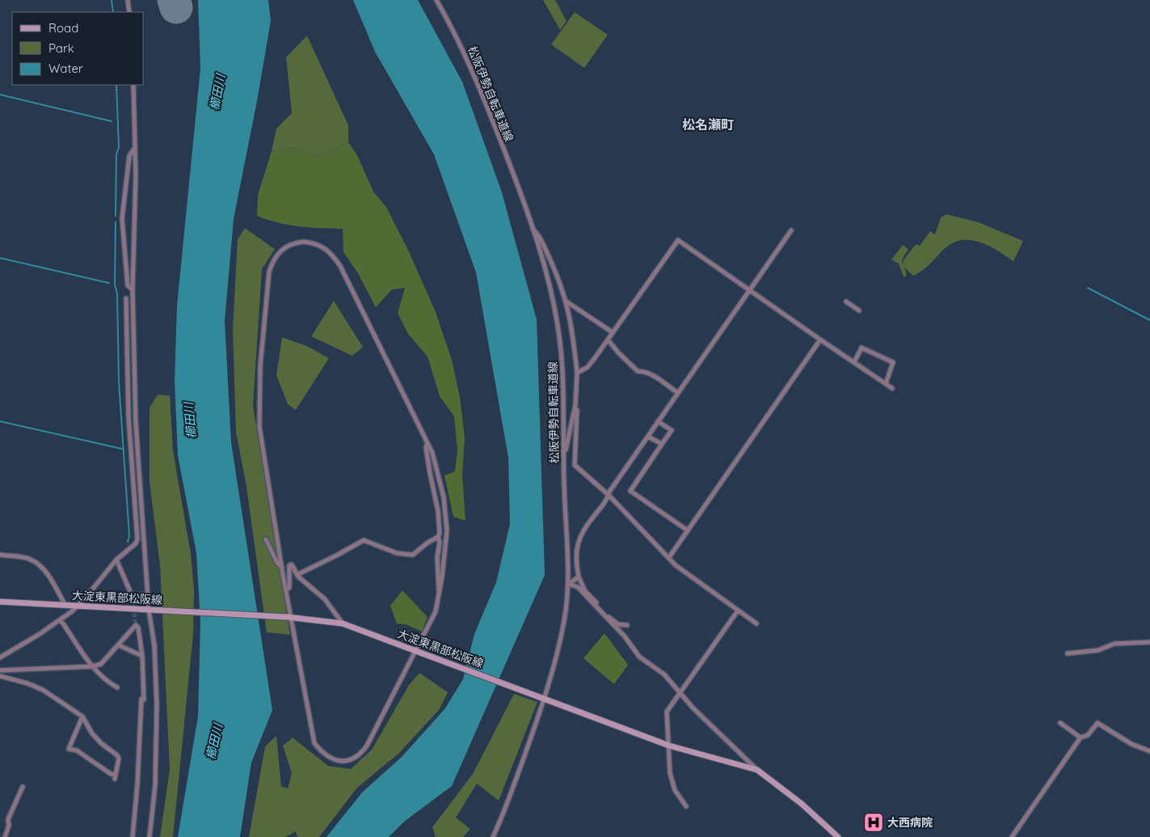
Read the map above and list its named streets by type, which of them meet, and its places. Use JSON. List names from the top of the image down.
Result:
{
  "streets": {
    "main road": ["大淀東黒部松阪線"],
    "street": ["松阪伊勢自転車道線"]
  },
  "crossings": [
    ["松阪伊勢自転車道線", "大淀東黒部松阪線"]
  ],
  "districts": ["松名瀬町"],
  "water": ["櫛田川"],
  "places": {
    "hospital": ["大西病院"]
  },
  "legend": ["Road", "Park", "Water"]
}
